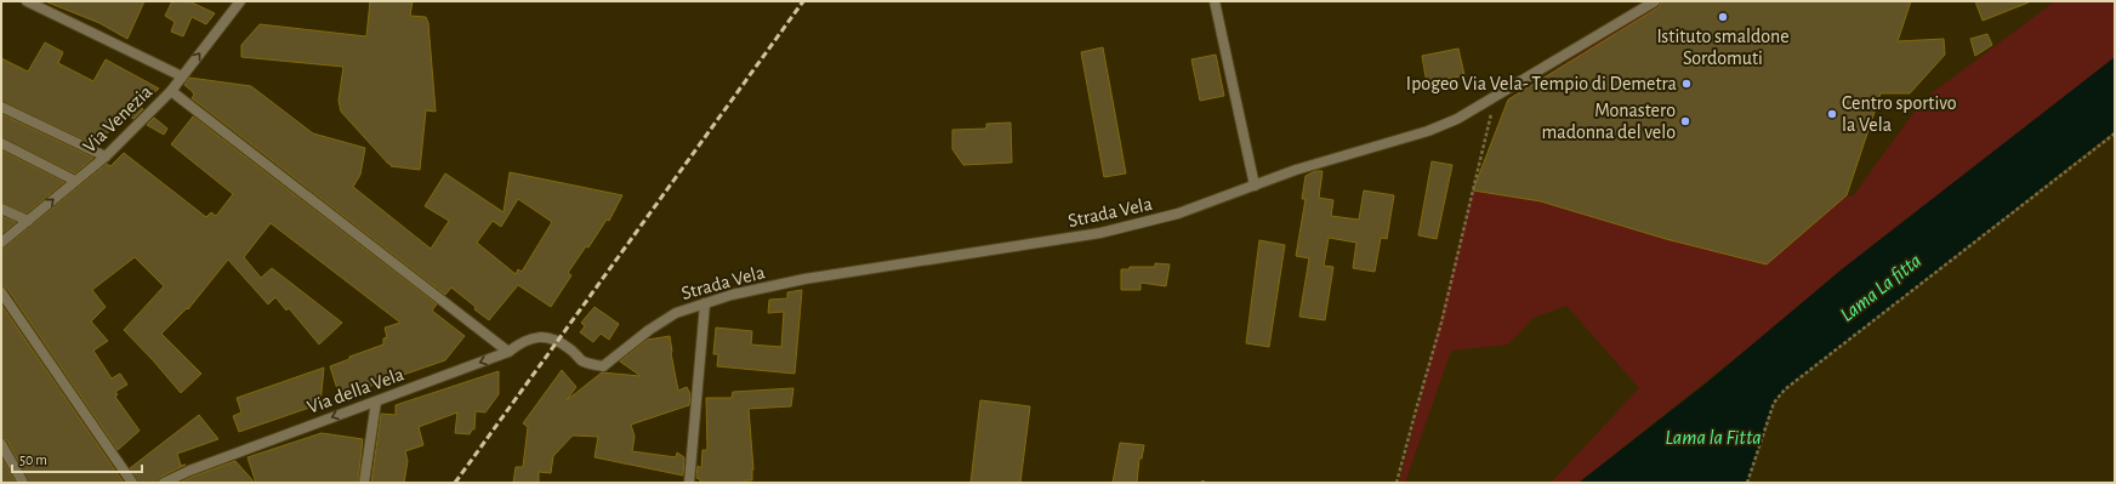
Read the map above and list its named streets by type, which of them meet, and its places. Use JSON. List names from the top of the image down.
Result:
{
  "streets": {
    "street": ["Via Venezia", "Strada Vela", "Via della Vela"]
  },
  "crossings": [
    ["Strada Vela", "Via della Vela"]
  ],
  "one_way": ["Via Venezia", "Via della Vela"],
  "water": ["Lama La fitta", "Lama la Fitta"],
  "places": [
    "Istituto smaldone Sordomuti",
    "Ipogeo Via Vela- Tempio di Demetra",
    "Centro sportivo la Vela",
    "Monastero madonna del velo"
  ],
  "scale_bar": "50 m"
}
